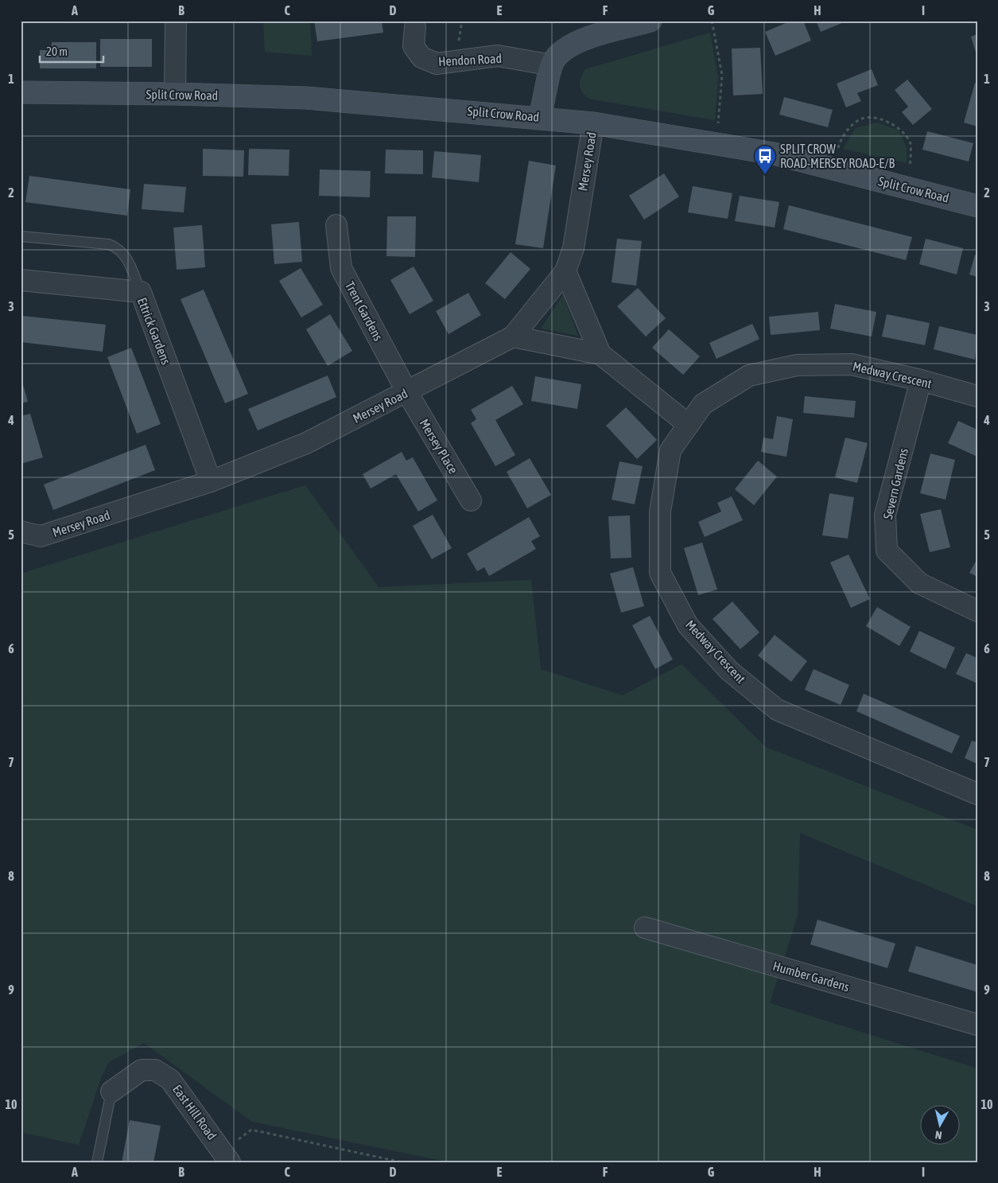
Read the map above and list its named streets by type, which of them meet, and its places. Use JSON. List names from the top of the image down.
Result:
{
  "streets": {
    "street": [
      "Hendon Road",
      "Split Crow Road",
      "Mersey Road",
      "Trent Gardens",
      "Ettrick Gardens",
      "Medway Crescent",
      "Mersey Place",
      "Severn Gardens",
      "Humber Gardens",
      "East Hill Road"
    ]
  },
  "crossings": [
    ["Split Crow Road", "Mersey Road"],
    ["Mersey Road", "Trent Gardens"],
    ["Mersey Road", "Ettrick Gardens"],
    ["Mersey Road", "Mersey Place"],
    ["Trent Gardens", "Mersey Place"],
    ["Medway Crescent", "Severn Gardens"]
  ],
  "places": {
    "bus stop": ["SPLIT CROW ROAD-MERSEY ROAD-E/B"]
  },
  "scale_bar": "20 m",
  "north": "bottom",
  "grid": {
    "columns": [
      "A",
      "B",
      "C",
      "D",
      "E",
      "F",
      "G",
      "H",
      "I"
    ],
    "rows": [
      "1",
      "2",
      "3",
      "4",
      "5",
      "6",
      "7",
      "8",
      "9",
      "10"
    ]
  }
}
